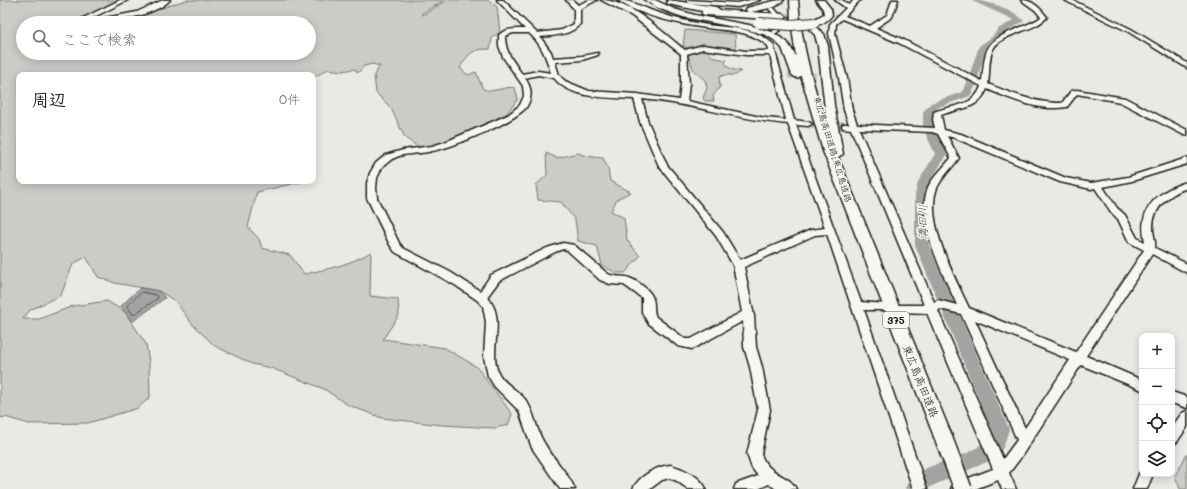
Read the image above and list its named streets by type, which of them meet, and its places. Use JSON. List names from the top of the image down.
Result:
{
  "streets": {
    "highway": ["東広島高田道路;東広島道路", "375", "東広島高田道路"]
  },
  "crossings": [
    ["東広島高田道路;東広島道路", "東広島高田道路"]
  ],
  "water": ["溝口川"],
  "page": {
    "search": "ここで検索",
    "heading": ["周辺", "0件"],
    "map_buttons": ["+", "−"]
  }
}
